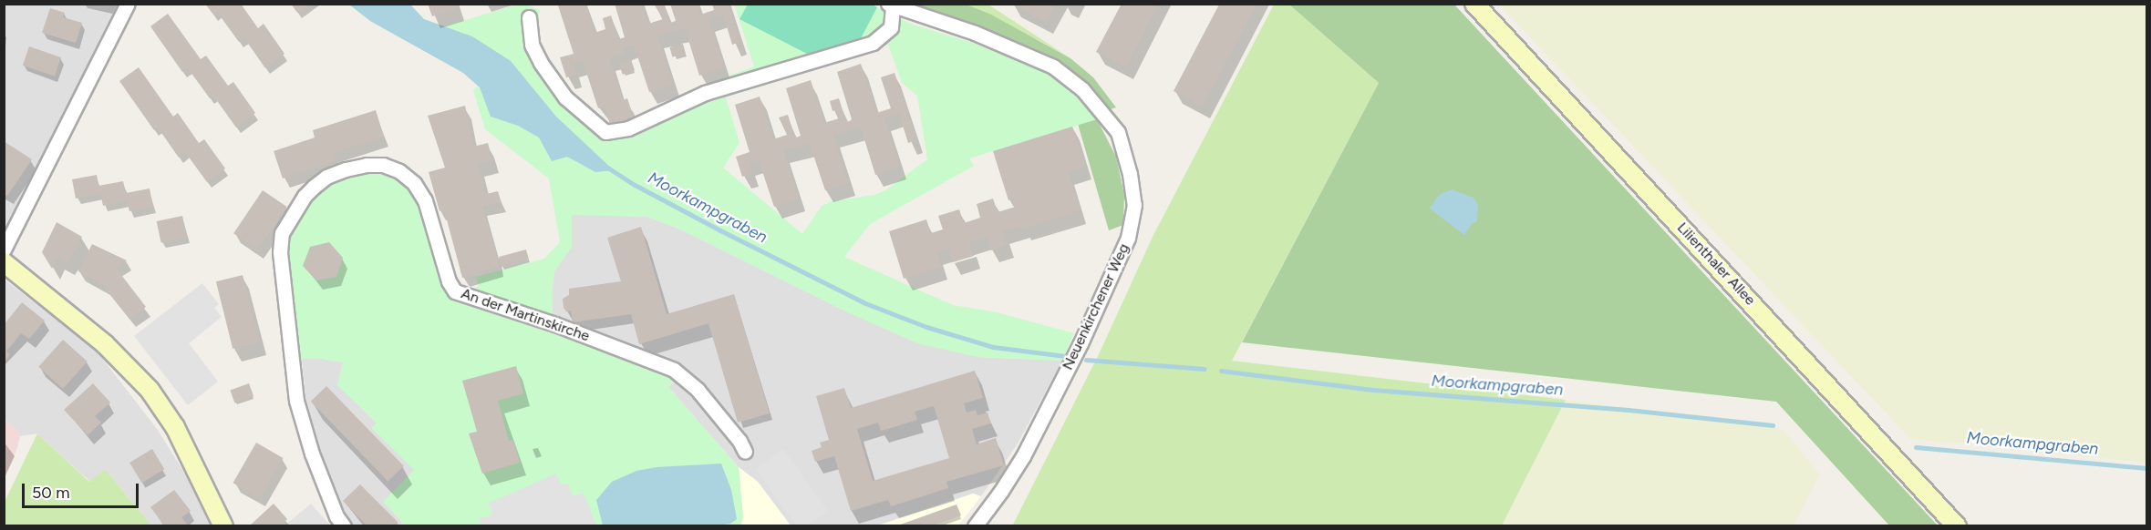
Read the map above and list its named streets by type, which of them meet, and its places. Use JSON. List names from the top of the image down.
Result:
{
  "streets": {
    "main road": ["Lilienthaler Allee"],
    "street": ["Neuenkirchener Weg", "An der Martinskirche"]
  },
  "water": ["Moorkampgraben"],
  "scale_bar": "50 m"
}
